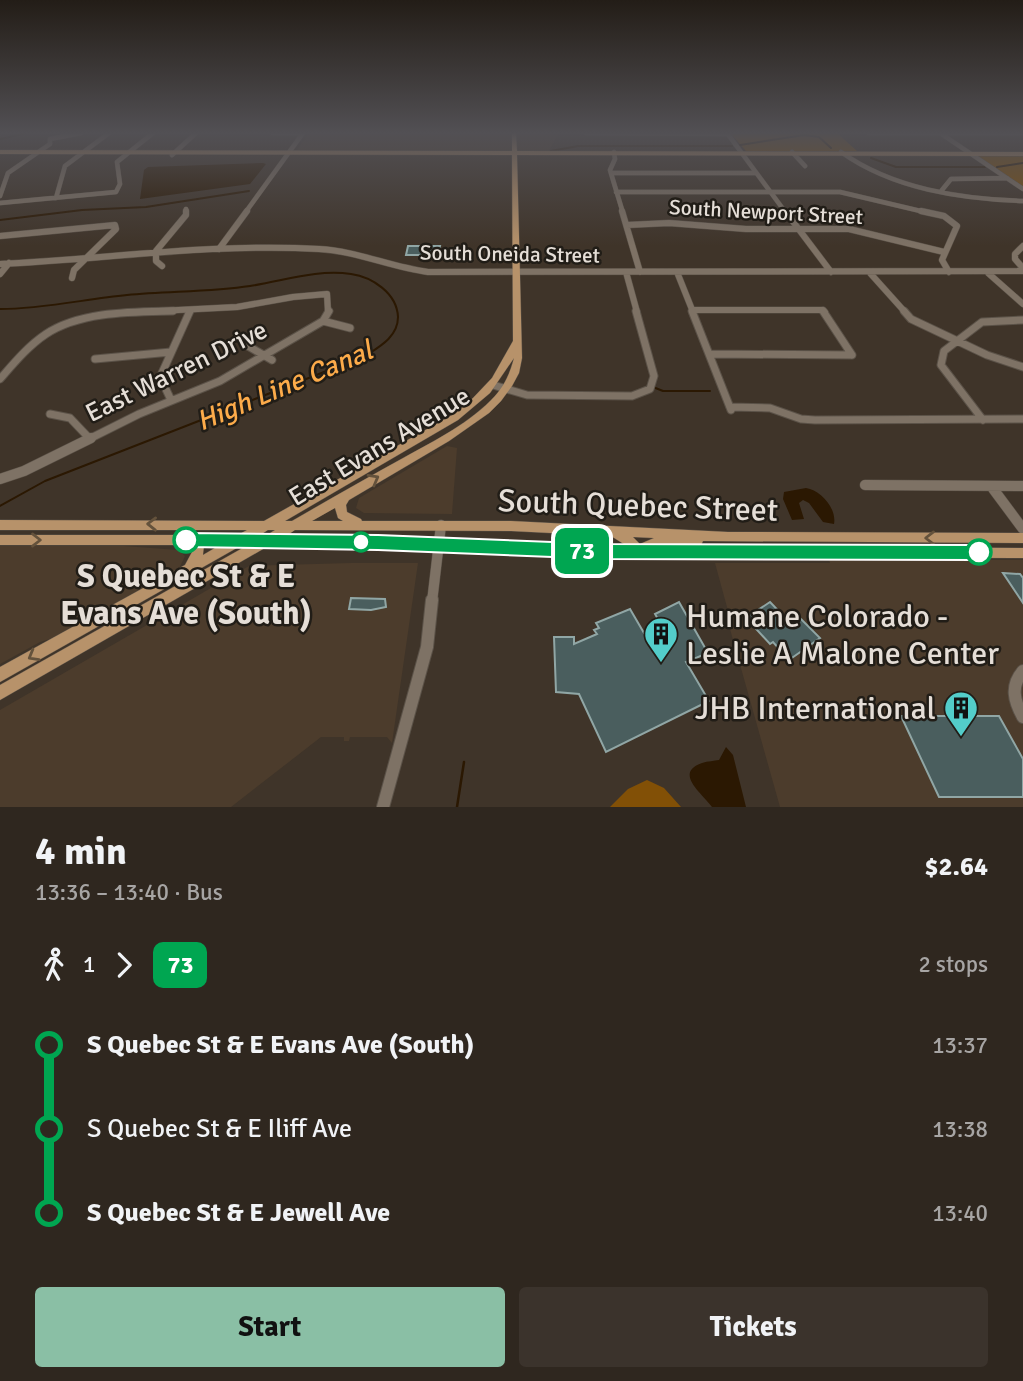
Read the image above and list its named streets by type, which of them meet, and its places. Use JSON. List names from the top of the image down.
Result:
{
  "streets": {
    "main road": ["East Evans Avenue", "South Quebec Street"],
    "street": ["South Newport Street", "South Oneida Street", "East Warren Drive"]
  },
  "crossings": [
    ["South Oneida Street", "East Evans Avenue"],
    ["East Evans Avenue", "South Quebec Street"]
  ],
  "water": ["High Line Canal"],
  "places": {
    "other": ["S Quebec St & E Evans Ave (South)"],
    "building": ["Humane Colorado - Leslie A Malone Center", "JHB International"]
  },
  "lines": ["bus line 73"],
  "page": {
    "on_map": "73",
    "heading": ["4 min", "13:36 – 13:40 · Bus", "$2.64"],
    "legs": ["1", "73", "2 stops"],
    "list": [
      {
        "name": "S Quebec St & E Evans Ave (South)",
        "value": "13:37"
      },
      {
        "name": "S Quebec St & E Iliff Ave",
        "value": "13:38"
      },
      {
        "name": "S Quebec St & E Jewell Ave",
        "value": "13:40"
      }
    ],
    "buttons": ["Start", "Tickets"]
  }
}
